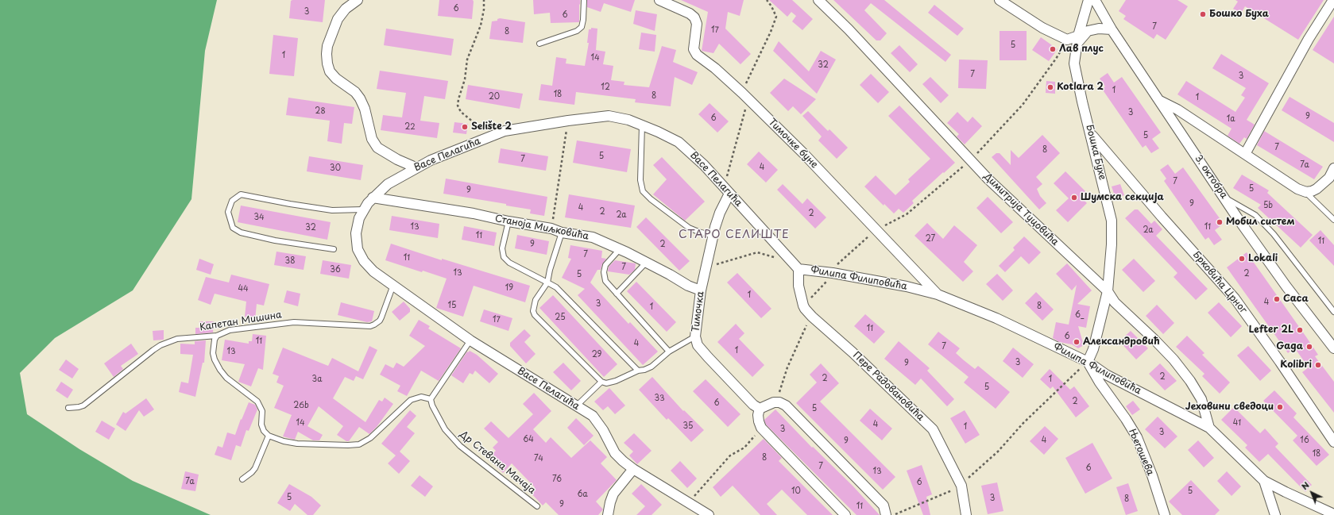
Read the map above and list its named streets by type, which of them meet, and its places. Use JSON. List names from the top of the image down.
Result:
{
  "streets": {
    "street": [
      "Тимочке буне",
      "Бошка Бухе",
      "Васе Пелагића",
      "3. октобра",
      "Димитрија Туцовића",
      "Станоја Миљковића",
      "Филипа Филиповића",
      "Брковића Црног",
      "Тимочка",
      "Пере Радовановића",
      "Његошева"
    ],
    "lane": ["Капетан Мишина", "Др Стевана Мачаја"]
  },
  "crossings": [
    ["Тимочке буне", "Филипа Филиповића"],
    ["Бошка Бухе", "Димитрија Туцовића"],
    ["Бошка Бухе", "Филипа Филиповића"],
    ["Бошка Бухе", "Брковића Црног"],
    ["Бошка Бухе", "Његошева"],
    ["Васе Пелагића", "Станоја Миљковића"],
    ["Васе Пелагића", "Филипа Филиповића"],
    ["Васе Пелагића", "Тимочка"],
    ["Васе Пелагића", "Капетан Мишина"],
    ["Васе Пелагића", "Пере Радовановића"],
    ["Димитрија Туцовића", "Филипа Филиповића"],
    ["Станоја Миљковића", "Тимочка"],
    ["Филипа Филиповића", "Пере Радовановића"],
    ["Филипа Филиповића", "Његошева"]
  ],
  "districts": ["СТАРО СЕЛИШТЕ"],
  "places": [
    "Бошко Буха",
    "Лав плус",
    "Kotlara 2",
    "Selište 2",
    "Шумска секција",
    "Мобил систем",
    "Lokali",
    "Caca",
    "Lefter 2L",
    "Александровић",
    "Gaga",
    "Kolibri",
    "Јеховини сведоци"
  ],
  "house_numbers": [
    "6",
    "3",
    "6",
    "7",
    "17",
    "8",
    "5",
    "1",
    "14",
    "32",
    "7",
    "3",
    "12",
    "1",
    "18",
    "8",
    "20",
    "1",
    "28",
    "3",
    "9",
    "6",
    "1a",
    "22",
    "5",
    "7",
    "8",
    "5",
    "7",
    "7a",
    "4",
    "30",
    "7",
    "5",
    "9",
    "9",
    "5b",
    "4",
    "2",
    "2",
    "2a",
    "34",
    "13",
    "11",
    "32",
    "2a",
    "11",
    "27",
    "11",
    "9",
    "2",
    "7",
    "11",
    "38",
    "7",
    "36",
    "13",
    "2",
    "5",
    "19",
    "44",
    "1",
    "4",
    "3",
    "15",
    "8",
    "1",
    "6_",
    "25",
    "17",
    "11",
    "6",
    "11",
    "4",
    "7",
    "1",
    "13",
    "29",
    "3",
    "9",
    "2",
    "2",
    "3a",
    "1",
    "5",
    "33",
    "2",
    "6",
    "26b",
    "5",
    "14",
    "41",
    "4",
    "35",
    "1",
    "3",
    "3",
    "64",
    "4",
    "16",
    "9",
    "18",
    "8",
    "74",
    "7",
    "6",
    "13",
    "76",
    "7a",
    "6",
    "10",
    "5",
    "6a",
    "5",
    "3",
    "8",
    "9",
    "11"
  ],
  "north": "top left"
}
